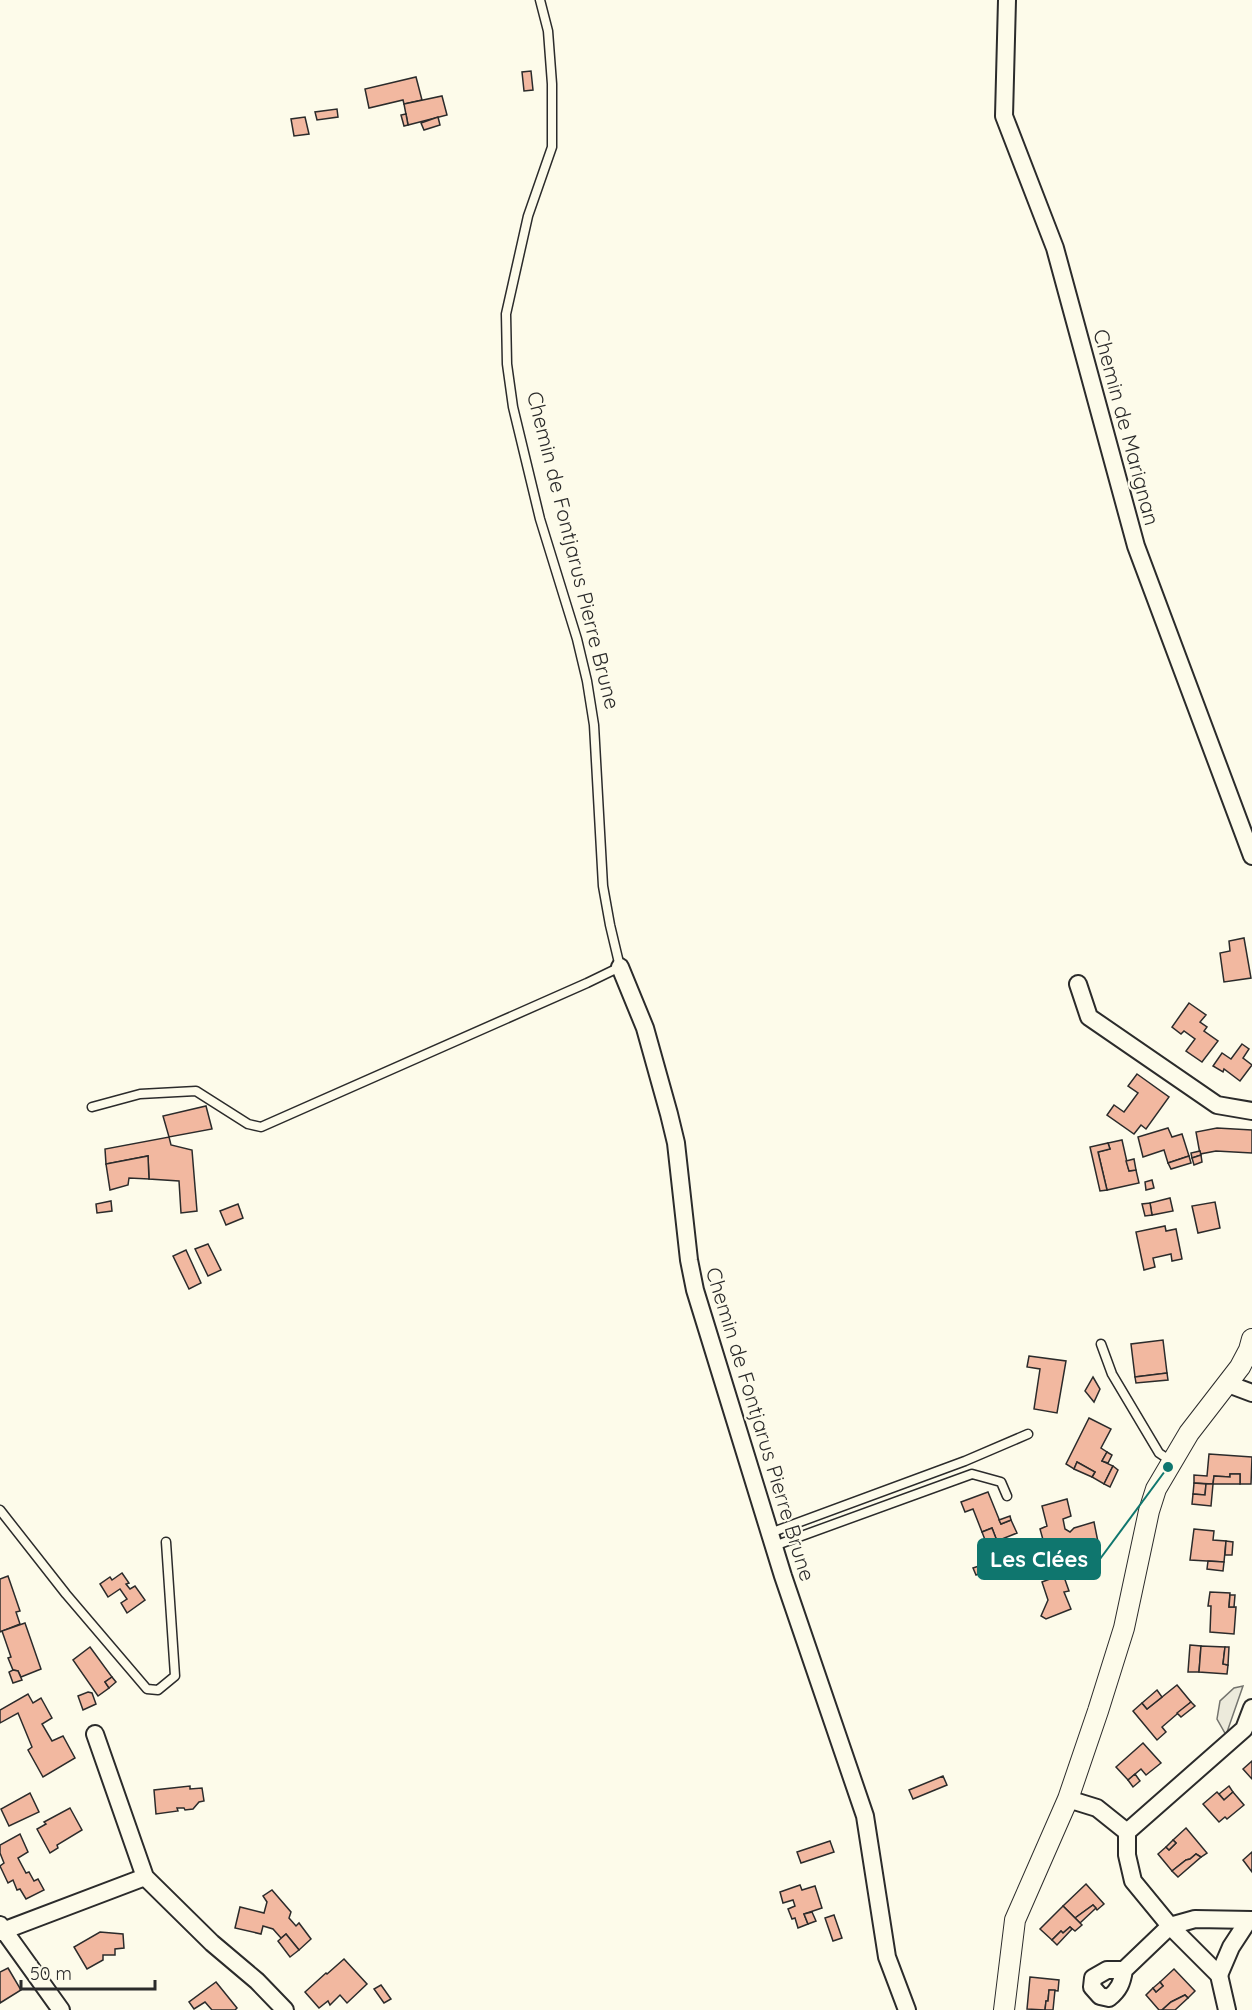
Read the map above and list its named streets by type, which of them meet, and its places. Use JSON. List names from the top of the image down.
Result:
{
  "streets": {
    "street": ["Chemin de Marignan", "Chemin de Fontjarus Pierre Brune"]
  },
  "places": ["Les Clées"],
  "scale_bar": "50 m"
}
